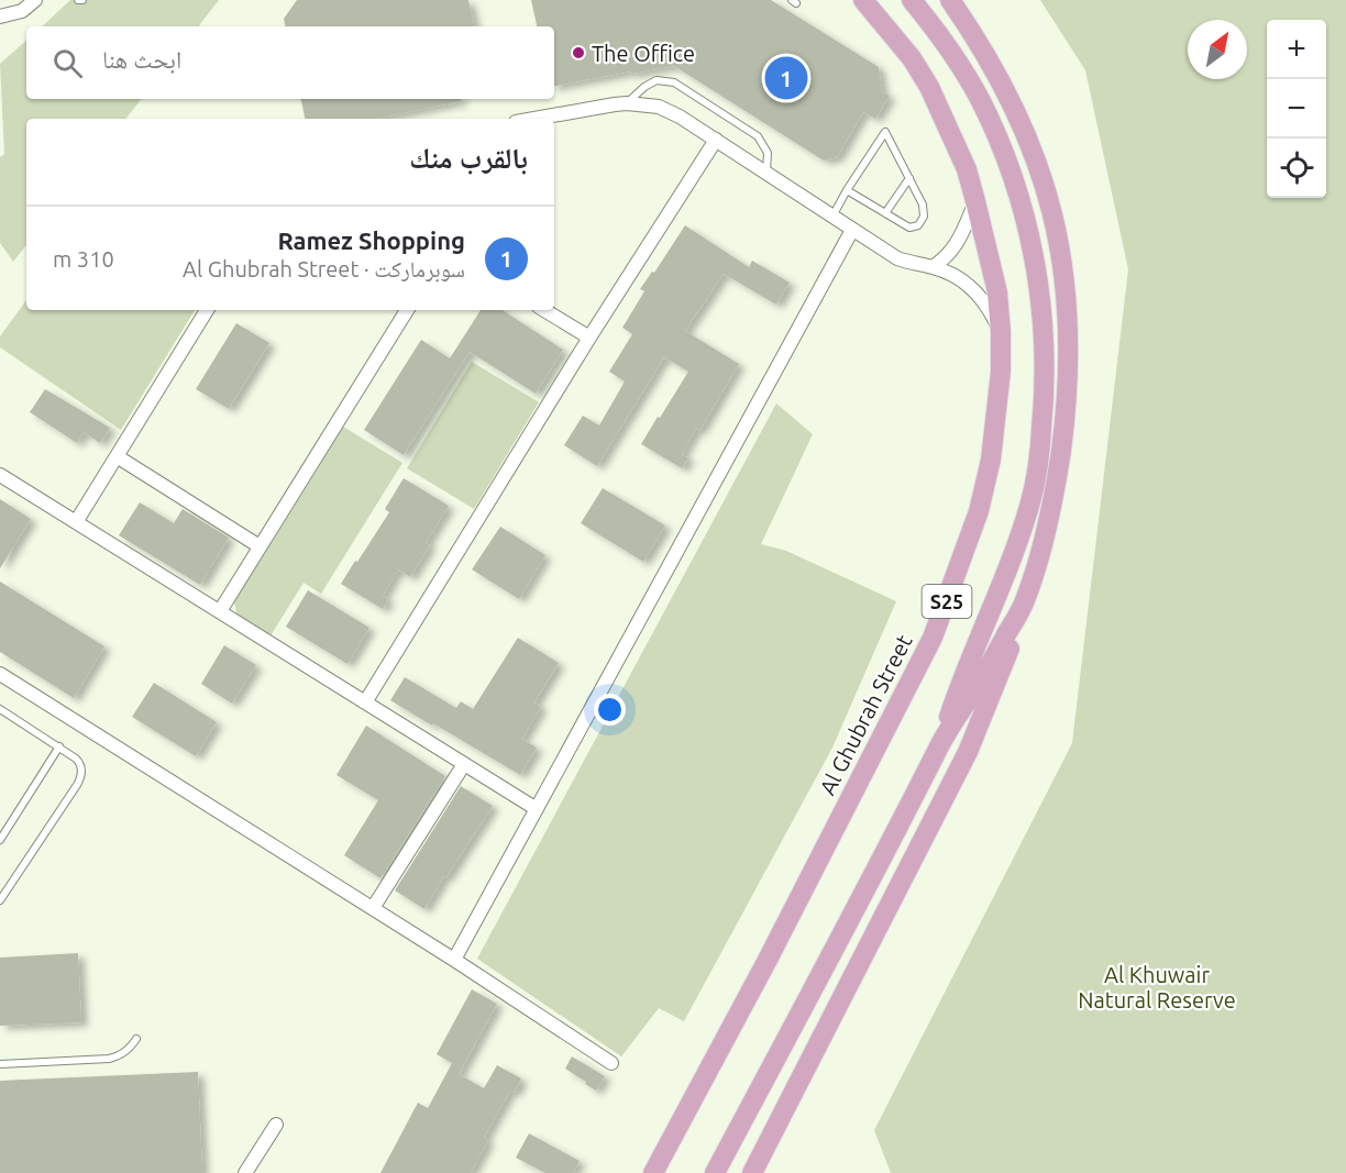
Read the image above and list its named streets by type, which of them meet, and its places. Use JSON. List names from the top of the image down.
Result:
{
  "streets": {
    "main road": ["S25", "Al Ghubrah Street"]
  },
  "parks": ["Al Khuwair Natural Reserve"],
  "places": ["The Office"],
  "north": "top right",
  "page": {
    "map_buttons": ["+", "−"],
    "search": "ابحث هنا",
    "pins": "1",
    "heading": "بالقرب منك",
    "list": [
      {
        "mark": "1",
        "name": "Ramez Shopping",
        "note": "سوبرماركت · Al Ghubrah Street",
        "value": "310 m"
      }
    ]
  }
}
